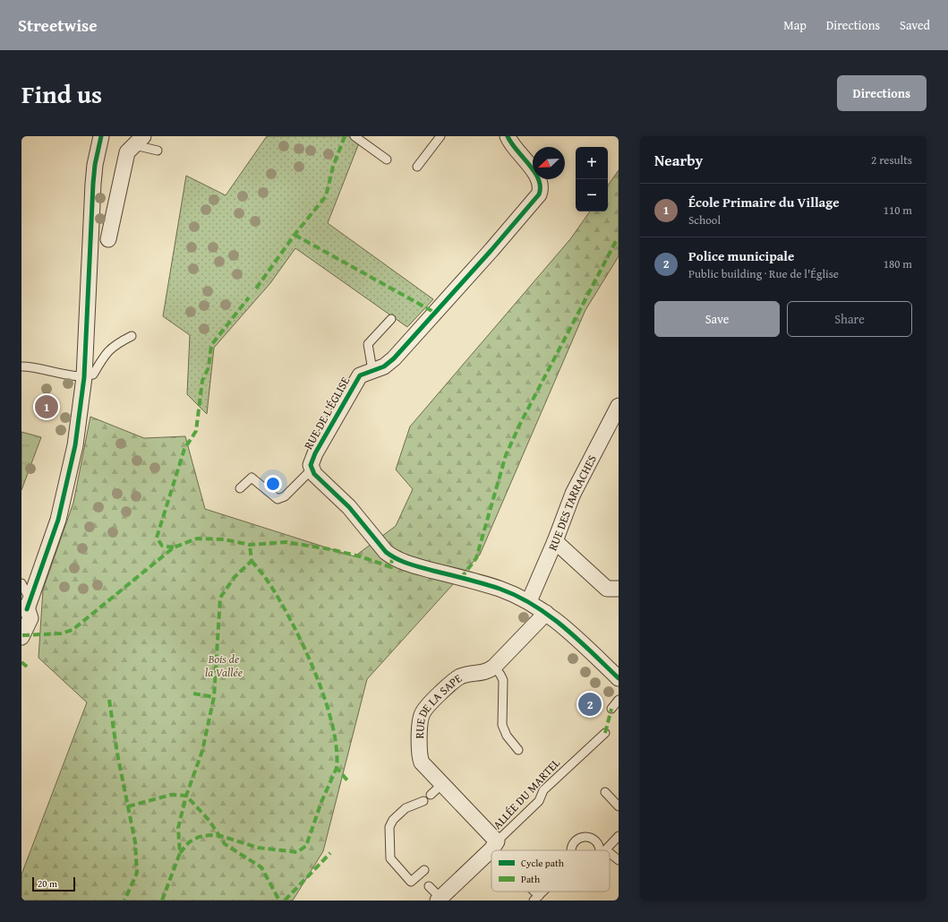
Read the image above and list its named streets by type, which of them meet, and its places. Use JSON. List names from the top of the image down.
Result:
{
  "streets": {
    "street": ["RUE DE L'ÉGLISE", "RUE DES TARRACHES", "RUE DE LA SAPE"],
    "lane": ["ALLÉE DU MARTEL"]
  },
  "crossings": [
    ["RUE DE LA SAPE", "ALLÉE DU MARTEL"]
  ],
  "parks": ["Bois de la Vallée"],
  "legend": ["Cycle path", "Path"],
  "scale_bar": "20 m",
  "north": "bottom left",
  "page": {
    "header": "Streetwise",
    "nav": ["Map", "Directions", "Saved"],
    "title": "Find us",
    "buttons": [
      "Directions",
      ["Save", "Share"]
    ],
    "heading": ["Nearby", "2 results"],
    "map_buttons": ["+", "−"],
    "list": [
      {
        "mark": "1",
        "name": "École Primaire du Village",
        "note": "School",
        "value": "110 m"
      },
      {
        "mark": "2",
        "name": "Police municipale",
        "note": "Public building · Rue de l'Église",
        "value": "180 m"
      }
    ],
    "pins": ["1", "2"],
    "scale": "20 m"
  }
}
